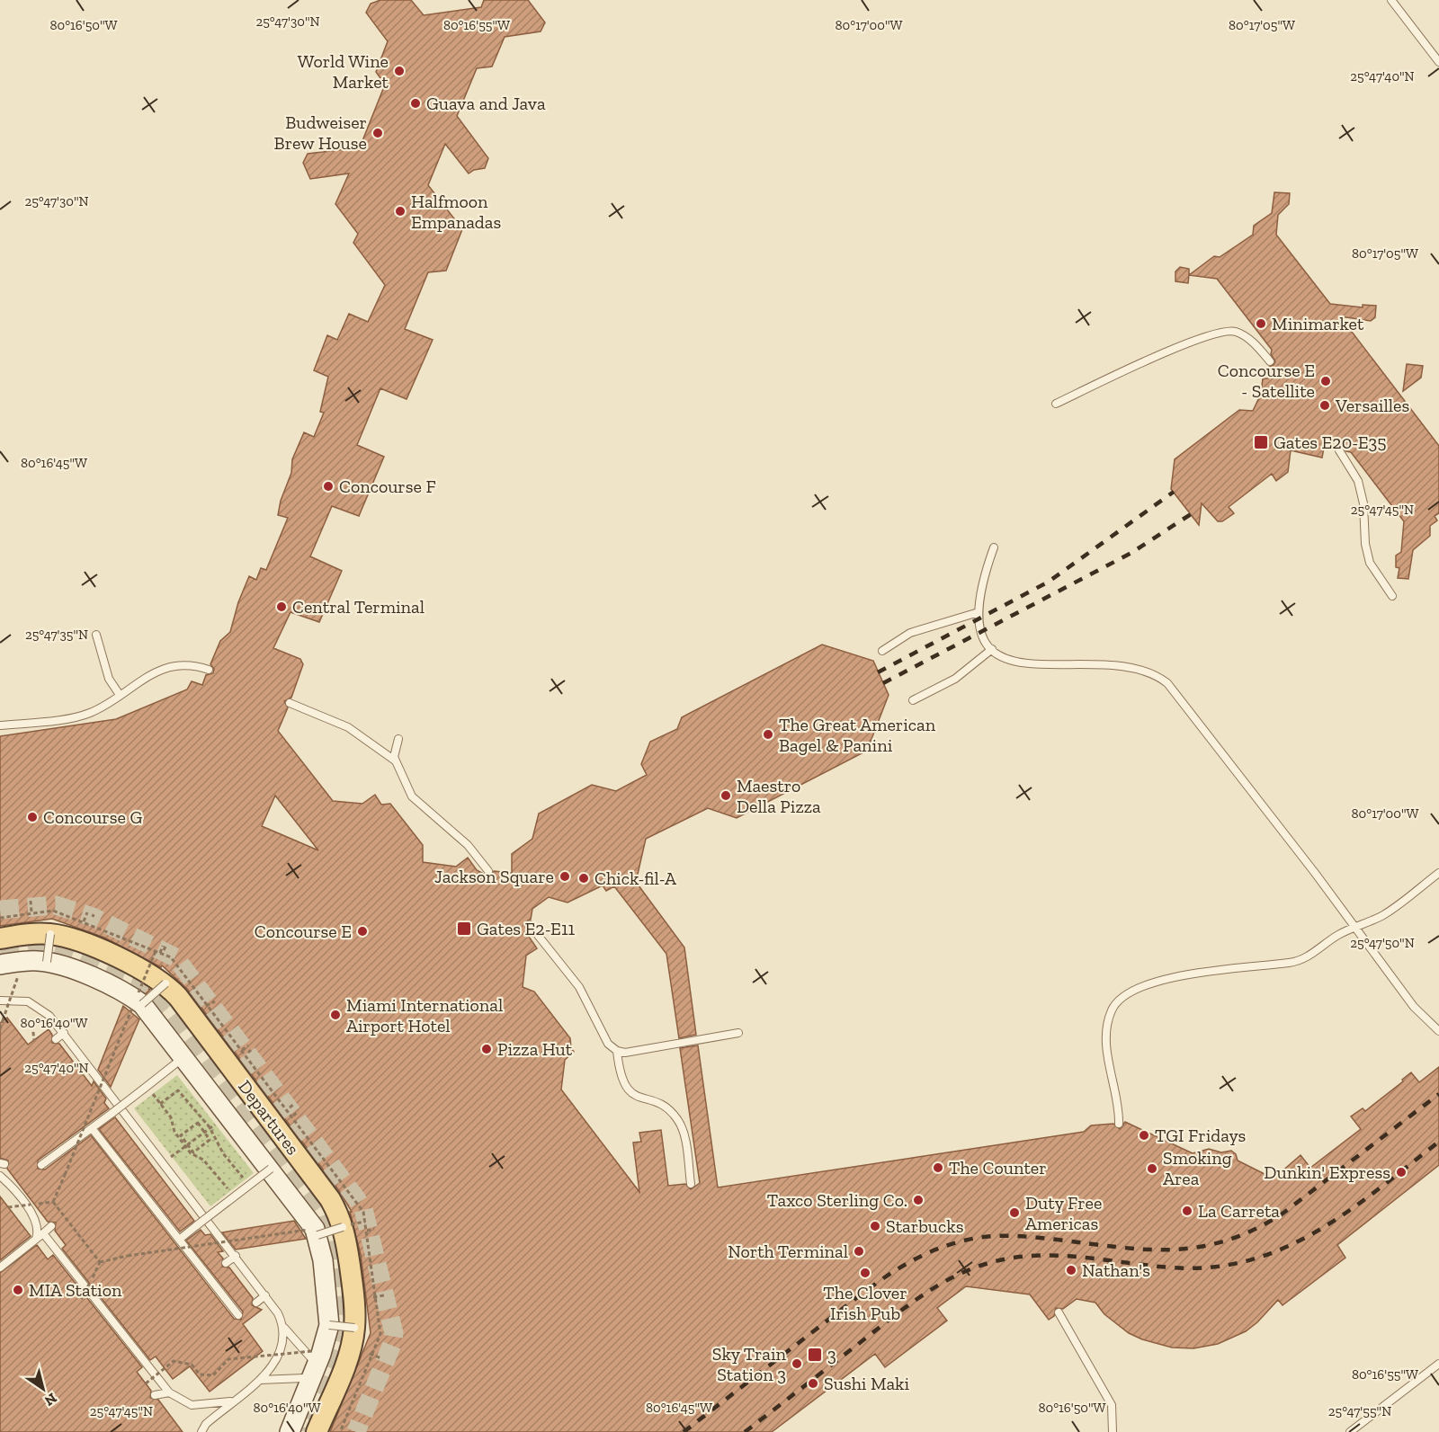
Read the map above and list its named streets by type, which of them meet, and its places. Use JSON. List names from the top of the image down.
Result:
{
  "streets": {
    "main road": ["Departures"]
  },
  "places": {
    "other": [
      "World Wine Market",
      "Guava and Java",
      "Budweiser Brew House",
      "Halfmoon Empanadas",
      "Minimarket",
      "Concourse E - Satellite",
      "Versailles",
      "Concourse F",
      "Central Terminal",
      "The Great American Bagel & Panini",
      "Maestro Della Pizza",
      "Concourse G",
      "Jackson Square",
      "Chick-fil-A",
      "Concourse E",
      "Miami International Airport Hotel",
      "Pizza Hut",
      "TGI Fridays",
      "The Counter",
      "Smoking Area",
      "Dunkin' Express",
      "Taxco Sterling Co.",
      "La Carreta",
      "Duty Free Americas",
      "Starbucks",
      "North Terminal",
      "Nathan's",
      "The Clover Irish Pub",
      "MIA Station",
      "Sky Train Station 3",
      "Sushi Maki"
    ],
    "transit": ["Gates E20-E35", "Gates E2-E11", "3"]
  },
  "north": "bottom right",
  "coordinates": [
    "25°47'30\"N",
    "80°16'55\"W",
    "80°17'00\"W",
    "80°17'05\"W",
    "80°16'50\"W",
    "25°47'40\"N",
    "80°16'45\"W",
    "25°47'45\"N",
    "25°47'35\"N",
    "25°47'50\"N",
    "80°16'40\"W",
    "25°47'55\"N"
  ]
}
